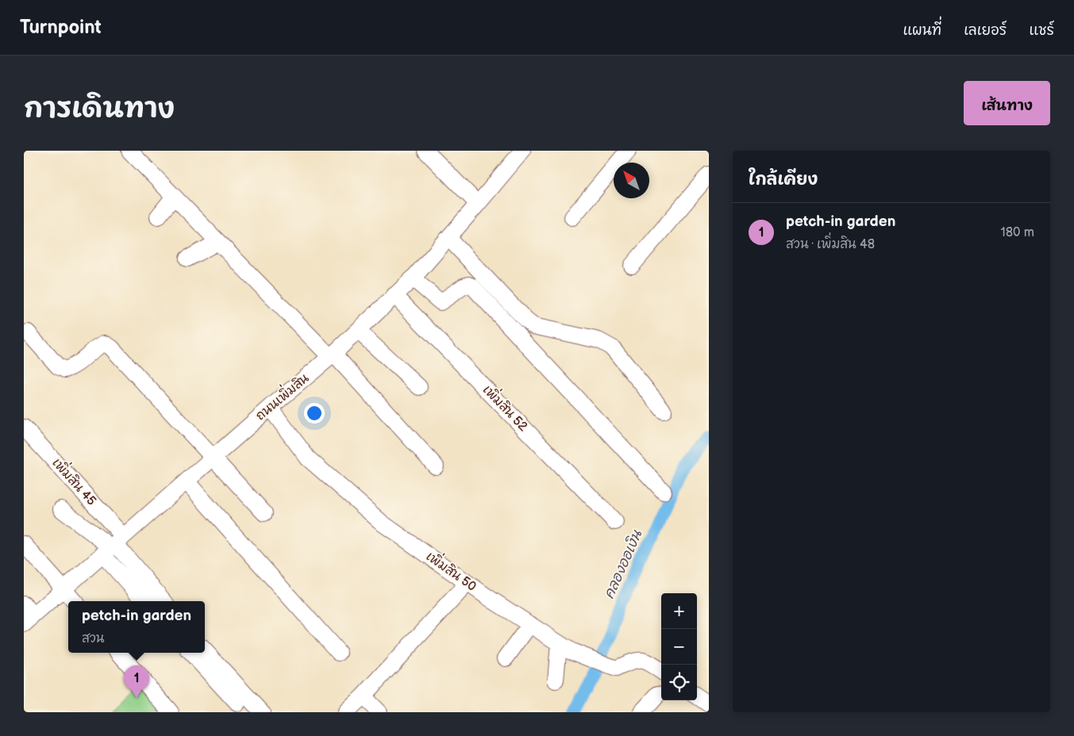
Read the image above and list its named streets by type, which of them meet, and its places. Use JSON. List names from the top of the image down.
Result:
{
  "streets": {
    "street": [
      "ถนนเพิ่มสิน",
      "เพิ่มสิน 52",
      "เพิ่มสิน 45",
      "เพิ่มสิน 50"
    ]
  },
  "crossings": [
    ["ถนนเพิ่มสิน", "เพิ่มสิน 52"],
    ["ถนนเพิ่มสิน", "เพิ่มสิน 45"],
    ["ถนนเพิ่มสิน", "เพิ่มสิน 50"]
  ],
  "water": ["คลองออเงิน"],
  "north": "top left",
  "page": {
    "header": "Turnpoint",
    "nav": ["แผนที่", "เลเยอร์", "แชร์"],
    "title": "การเดินทาง",
    "buttons": "เส้นทาง",
    "heading": "ใกล้เคียง",
    "list": [
      {
        "mark": "1",
        "name": "petch-in garden",
        "note": "สวน · เพิ่มสิน 48",
        "value": "180 m"
      }
    ],
    "map_buttons": ["+", "−"],
    "popup": ["petch-in garden", "สวน"],
    "pins": "1"
  }
}
